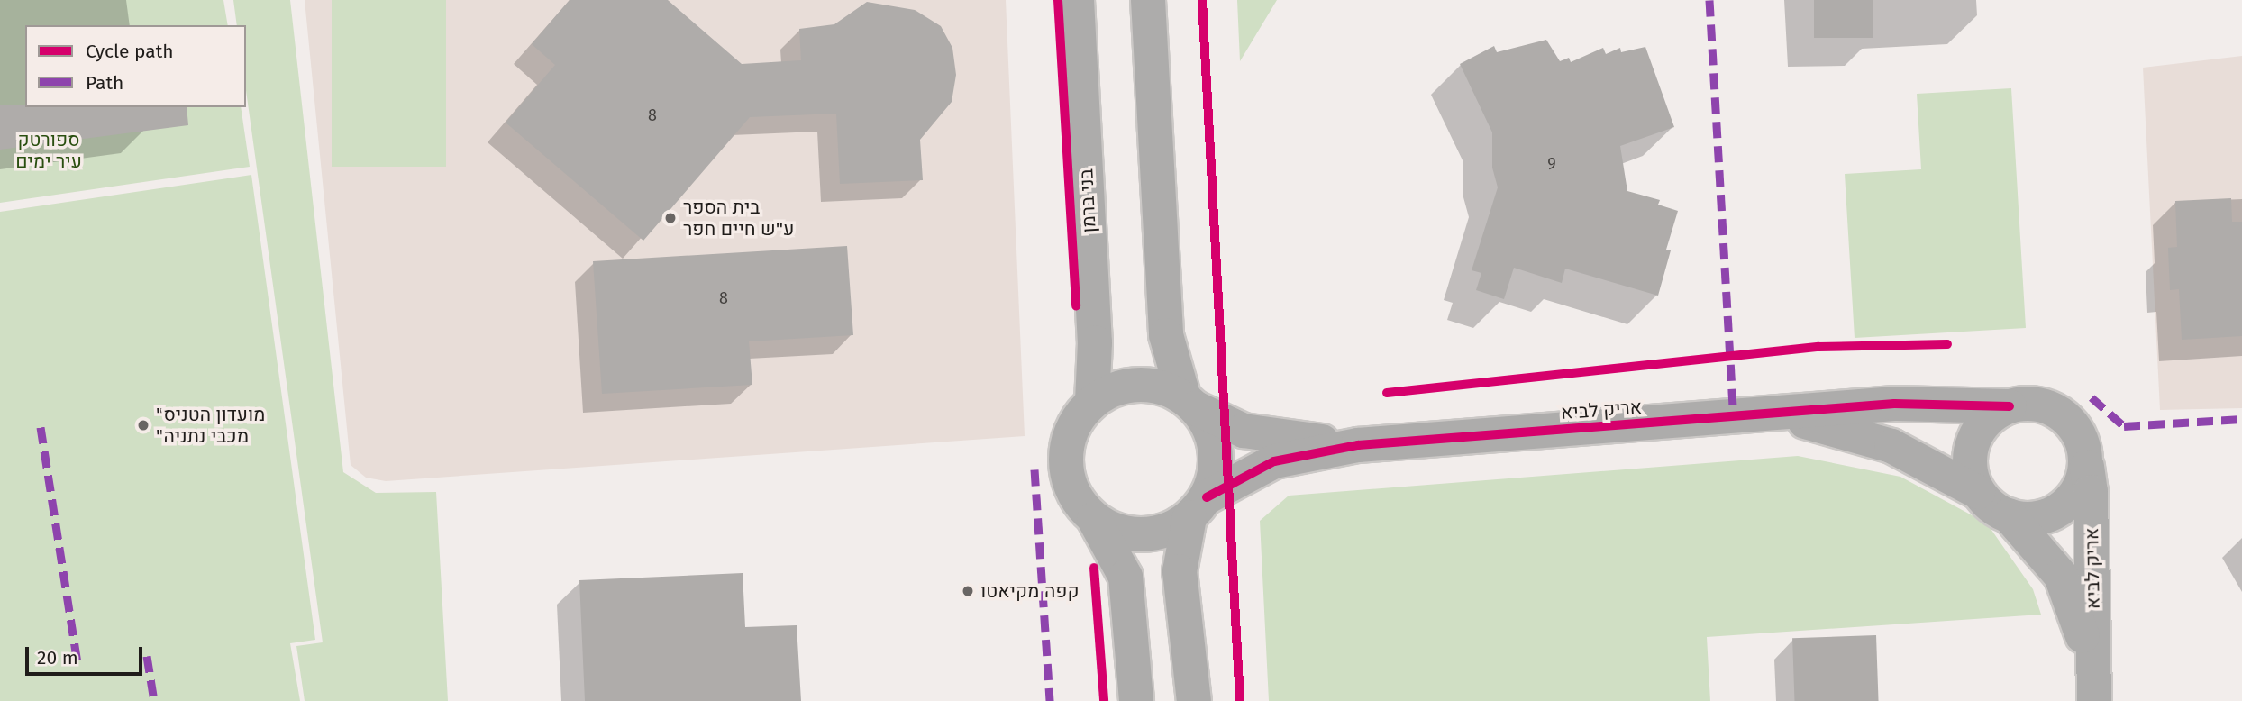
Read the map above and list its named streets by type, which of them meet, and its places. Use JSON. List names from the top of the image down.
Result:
{
  "streets": {
    "street": ["בני ברמן", "אריק לביא"]
  },
  "crossings": [
    ["בני ברמן", "אריק לביא"]
  ],
  "parks": ["ספורטק עיר ימים"],
  "places": ["בית הספר ע\"ש חיים חפר", "\"מועדון הטניס \"מכבי נתניה", "קפה מקיאטו"],
  "house_numbers": ["8", "9", "8"],
  "legend": ["Cycle path", "Path"],
  "scale_bar": "20 m"
}
